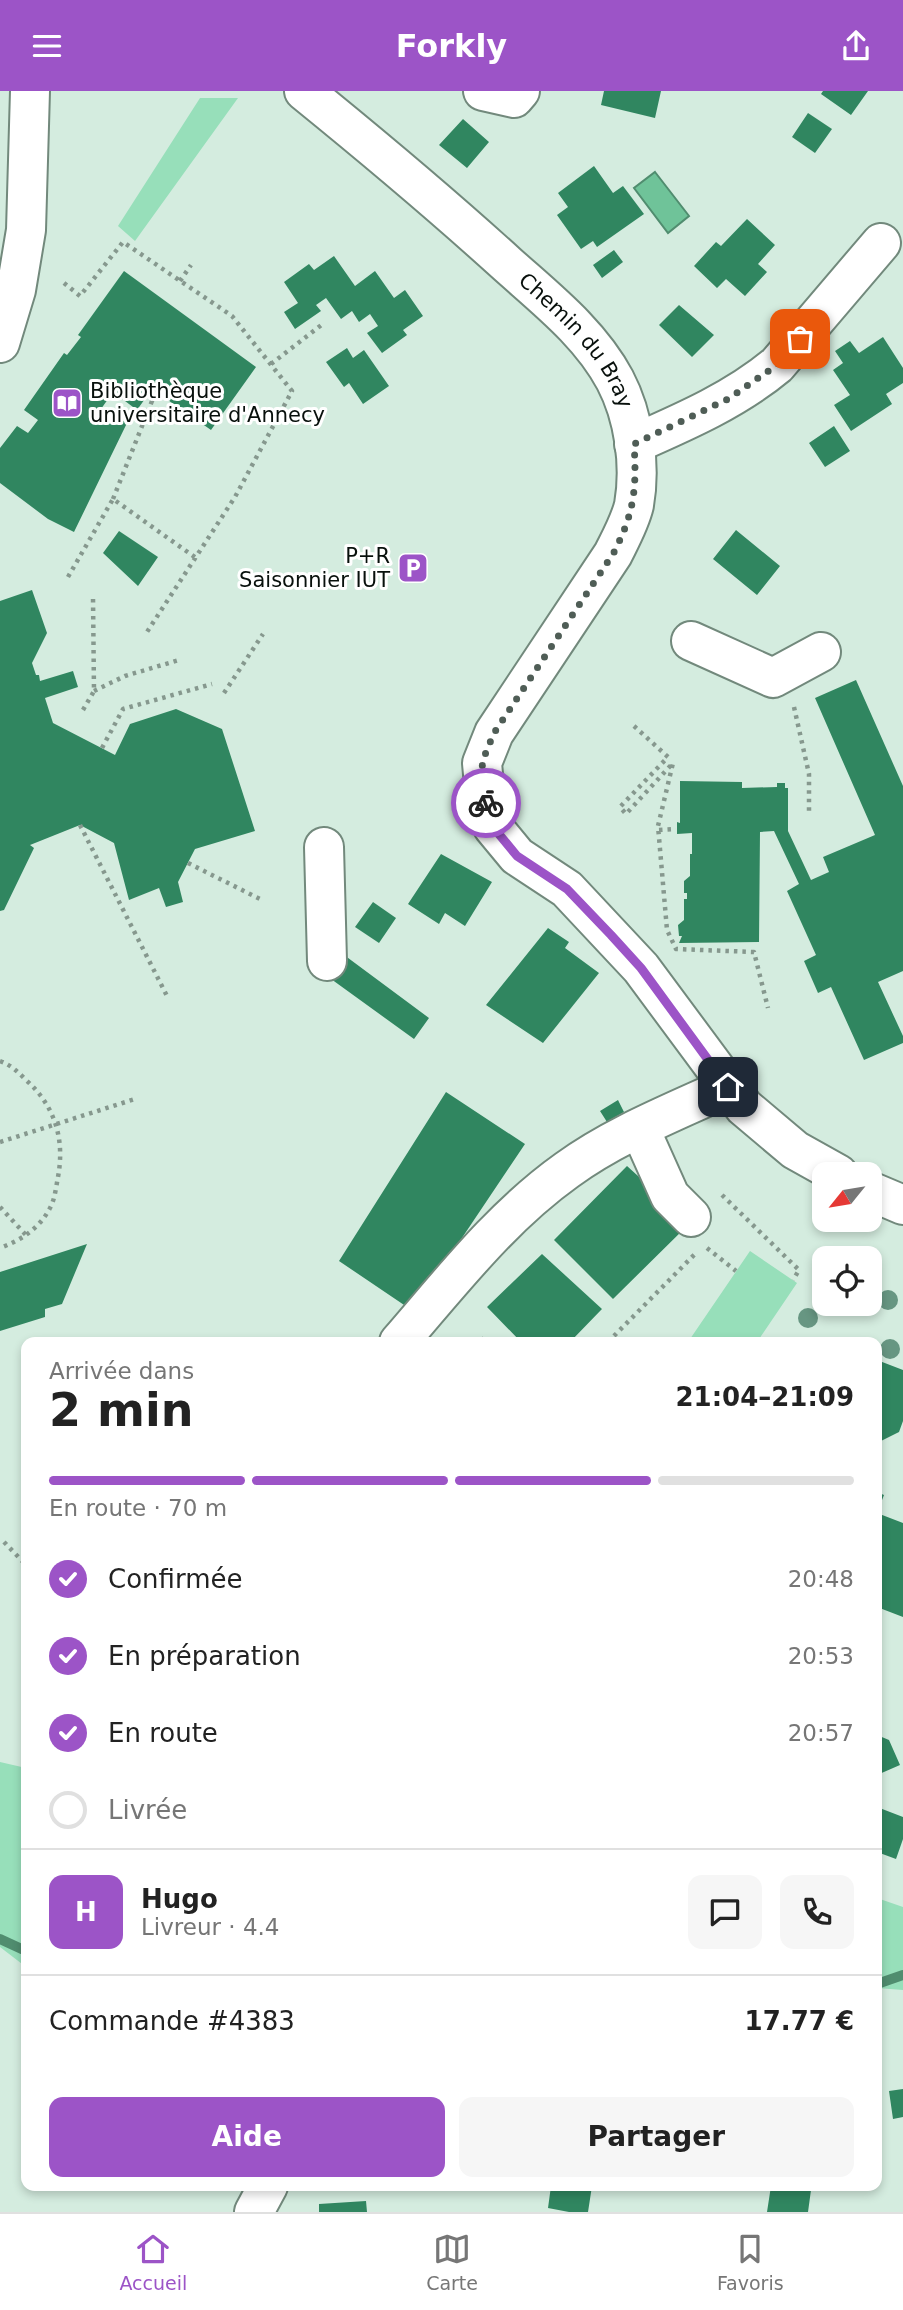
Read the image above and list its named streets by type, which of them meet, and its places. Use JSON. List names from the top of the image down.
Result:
{
  "streets": {
    "street": ["Chemin du Bray"]
  },
  "places": {
    "library": ["Bibliothèque universitaire d'Annecy"],
    "parking": ["P+R Saisonnier IUT"]
  },
  "north": "bottom left",
  "page": {
    "header": "Forkly",
    "heading": ["2 min", "Arrivée dans", "21:04–21:09"],
    "panel": [
      "Hugo",
      "Livreur · 4.4",
      "Commande #4383",
      "17.77 €"
    ],
    "bar": "En route · 70 m",
    "list": [
      ["Confirmée", "20:48"],
      ["En préparation", "20:53"],
      ["En route", "20:57"],
      "Livrée"
    ],
    "round": "H",
    "buttons": ["Aide", "Partager"],
    "tabs": ["Accueil", "Carte", "Favoris"]
  }
}
